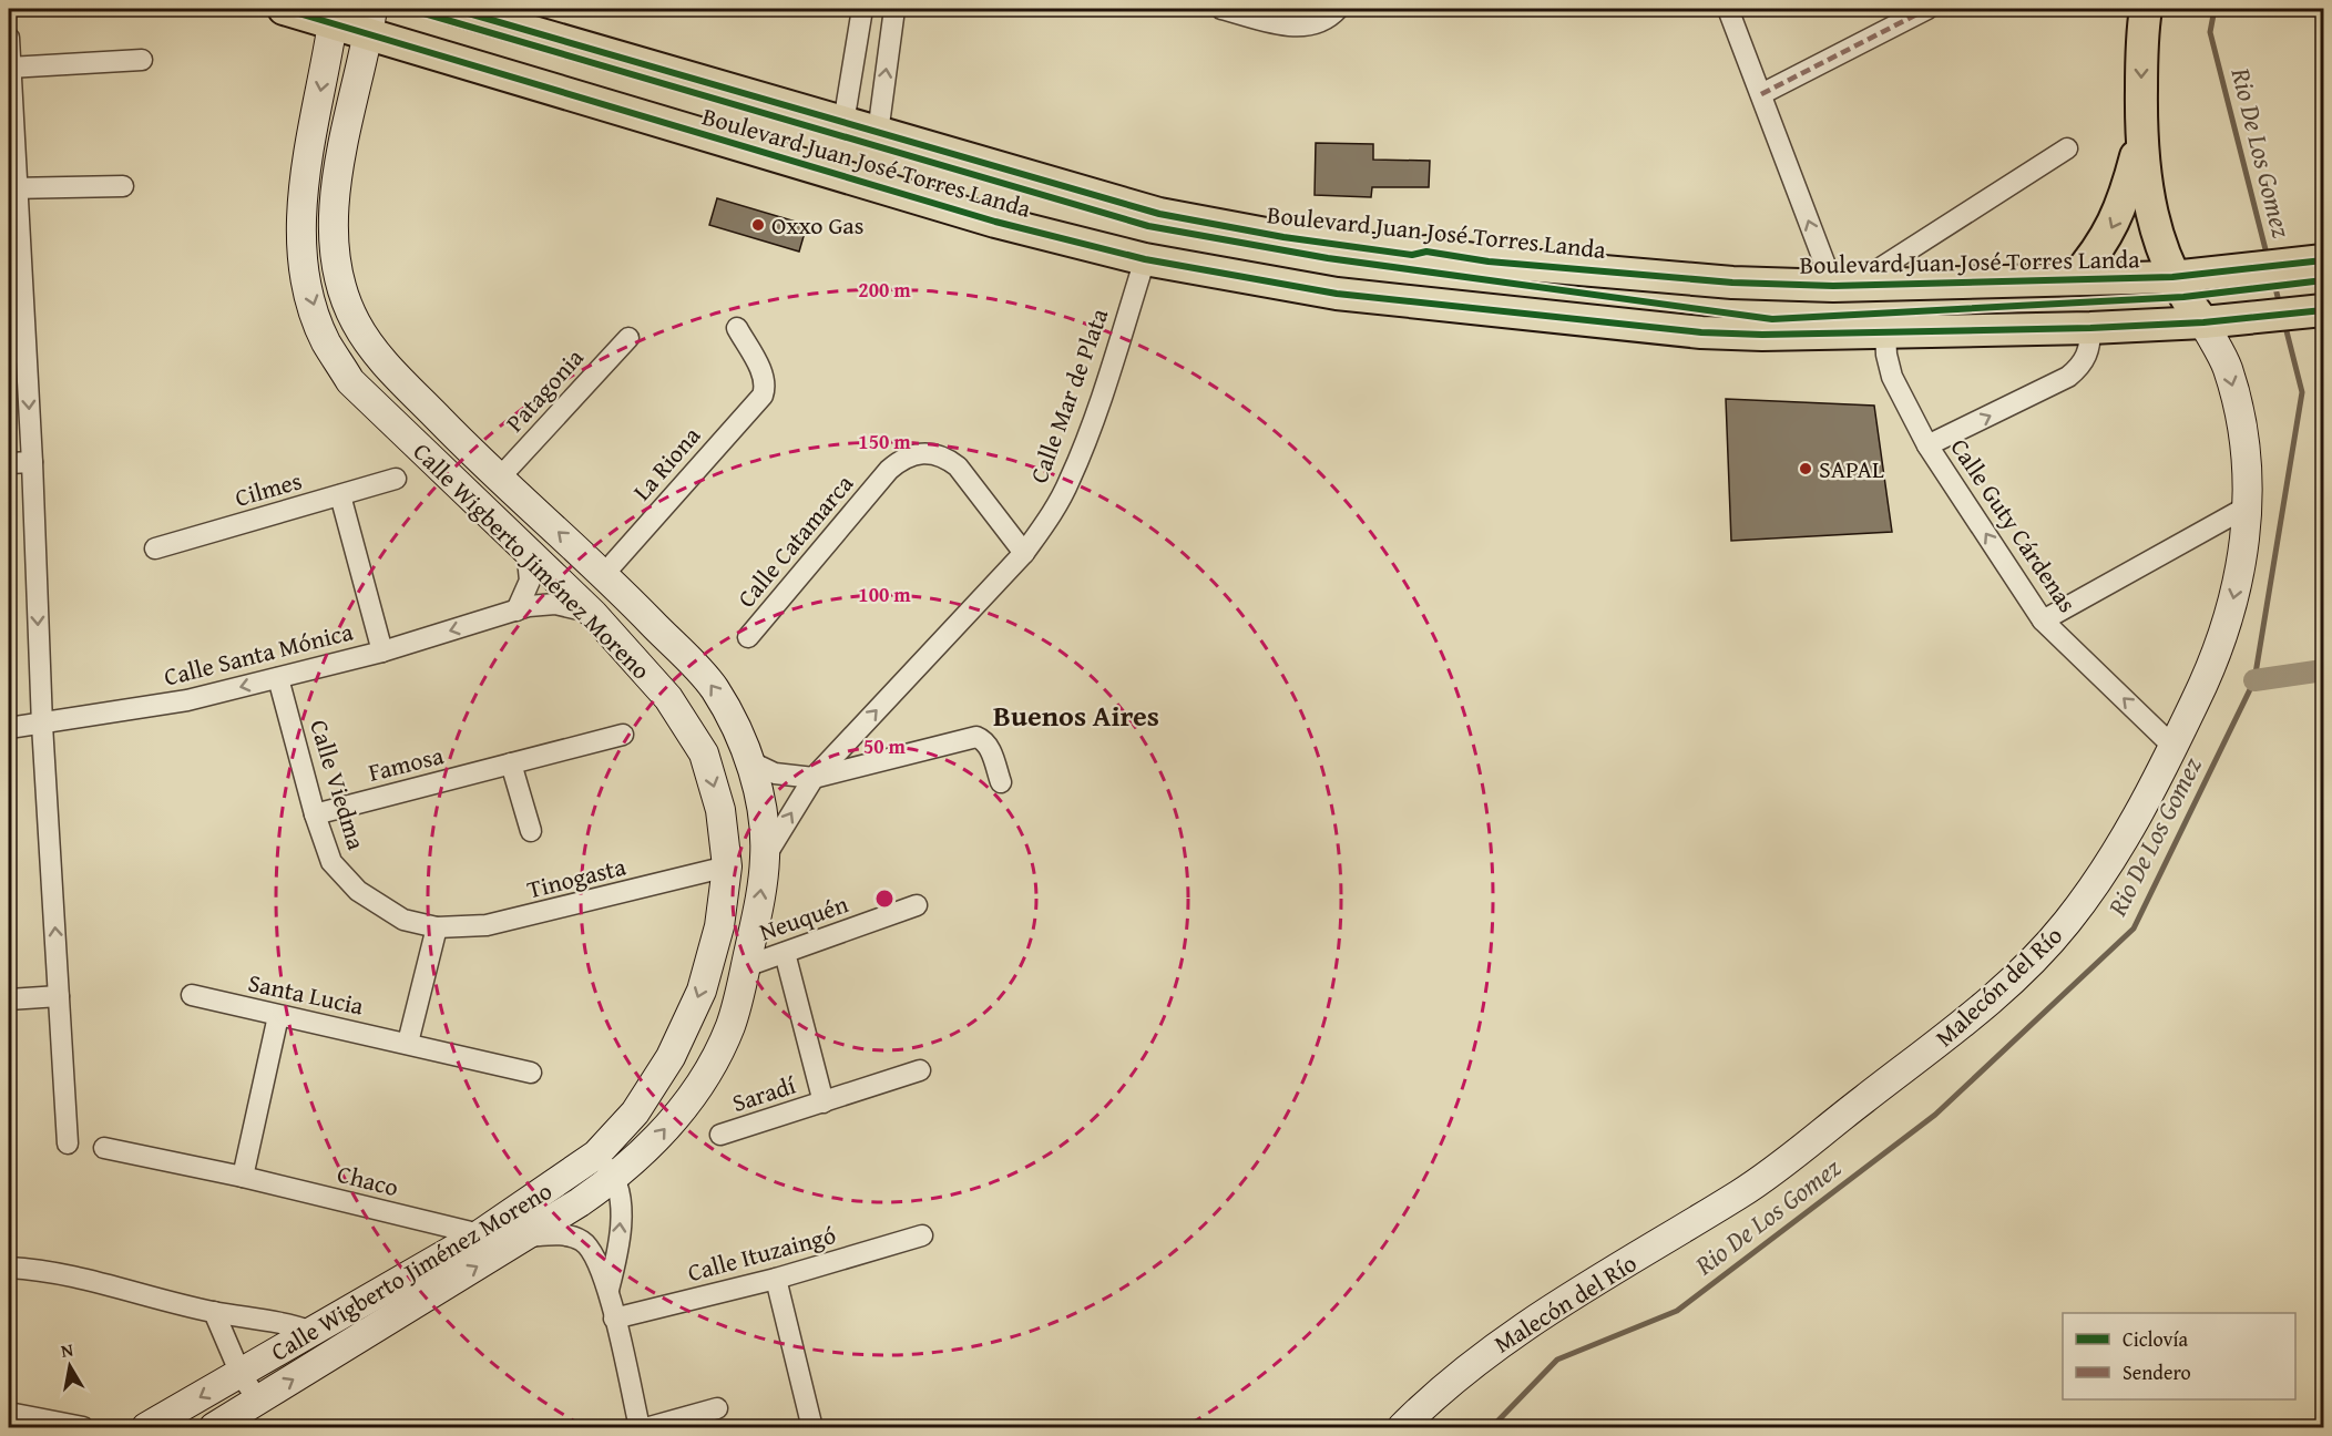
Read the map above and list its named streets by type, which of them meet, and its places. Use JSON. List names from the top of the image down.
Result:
{
  "streets": {
    "main road": ["Boulevard Juan José Torres Landa"],
    "street": [
      "Patagonia",
      "Calle Mar de Plata",
      "La Riona",
      "Cilmes",
      "Calle Guty Cárdenas",
      "Calle Catamarca",
      "Calle Wigberto Jiménez Moreno",
      "Calle Santa Mónica",
      "Famosa",
      "Calle Viedma",
      "Tinogasta",
      "Neuquén",
      "Malecón del Río",
      "Santa Lucia",
      "Saradí",
      "Chaco",
      "Calle Ituzaingó"
    ]
  },
  "crossings": [
    ["Boulevard Juan José Torres Landa", "Calle Mar de Plata"],
    ["Boulevard Juan José Torres Landa", "Calle Guty Cárdenas"],
    ["Boulevard Juan José Torres Landa", "Calle Wigberto Jiménez Moreno"],
    ["Boulevard Juan José Torres Landa", "Malecón del Río"],
    ["Patagonia", "Calle Wigberto Jiménez Moreno"],
    ["Calle Mar de Plata", "Calle Catamarca"],
    ["Calle Mar de Plata", "Calle Wigberto Jiménez Moreno"],
    ["La Riona", "Calle Wigberto Jiménez Moreno"],
    ["Calle Guty Cárdenas", "Malecón del Río"],
    ["Calle Wigberto Jiménez Moreno", "Calle Santa Mónica"],
    ["Calle Wigberto Jiménez Moreno", "Tinogasta"],
    ["Calle Wigberto Jiménez Moreno", "Neuquén"],
    ["Calle Wigberto Jiménez Moreno", "Chaco"],
    ["Calle Santa Mónica", "Calle Viedma"],
    ["Famosa", "Calle Viedma"],
    ["Calle Viedma", "Tinogasta"]
  ],
  "one_way": ["Calle Mar de Plata", "Calle Guty Cárdenas", "Calle Santa Mónica"],
  "districts": ["Buenos Aires"],
  "water": ["Rio De Los Gomez"],
  "places": ["Oxxo Gas", "SAPAL"],
  "legend": ["Ciclovía", "Sendero"],
  "north": "top",
  "rings": [
    "200 m",
    "150 m",
    "100 m",
    "50 m"
  ]
}
